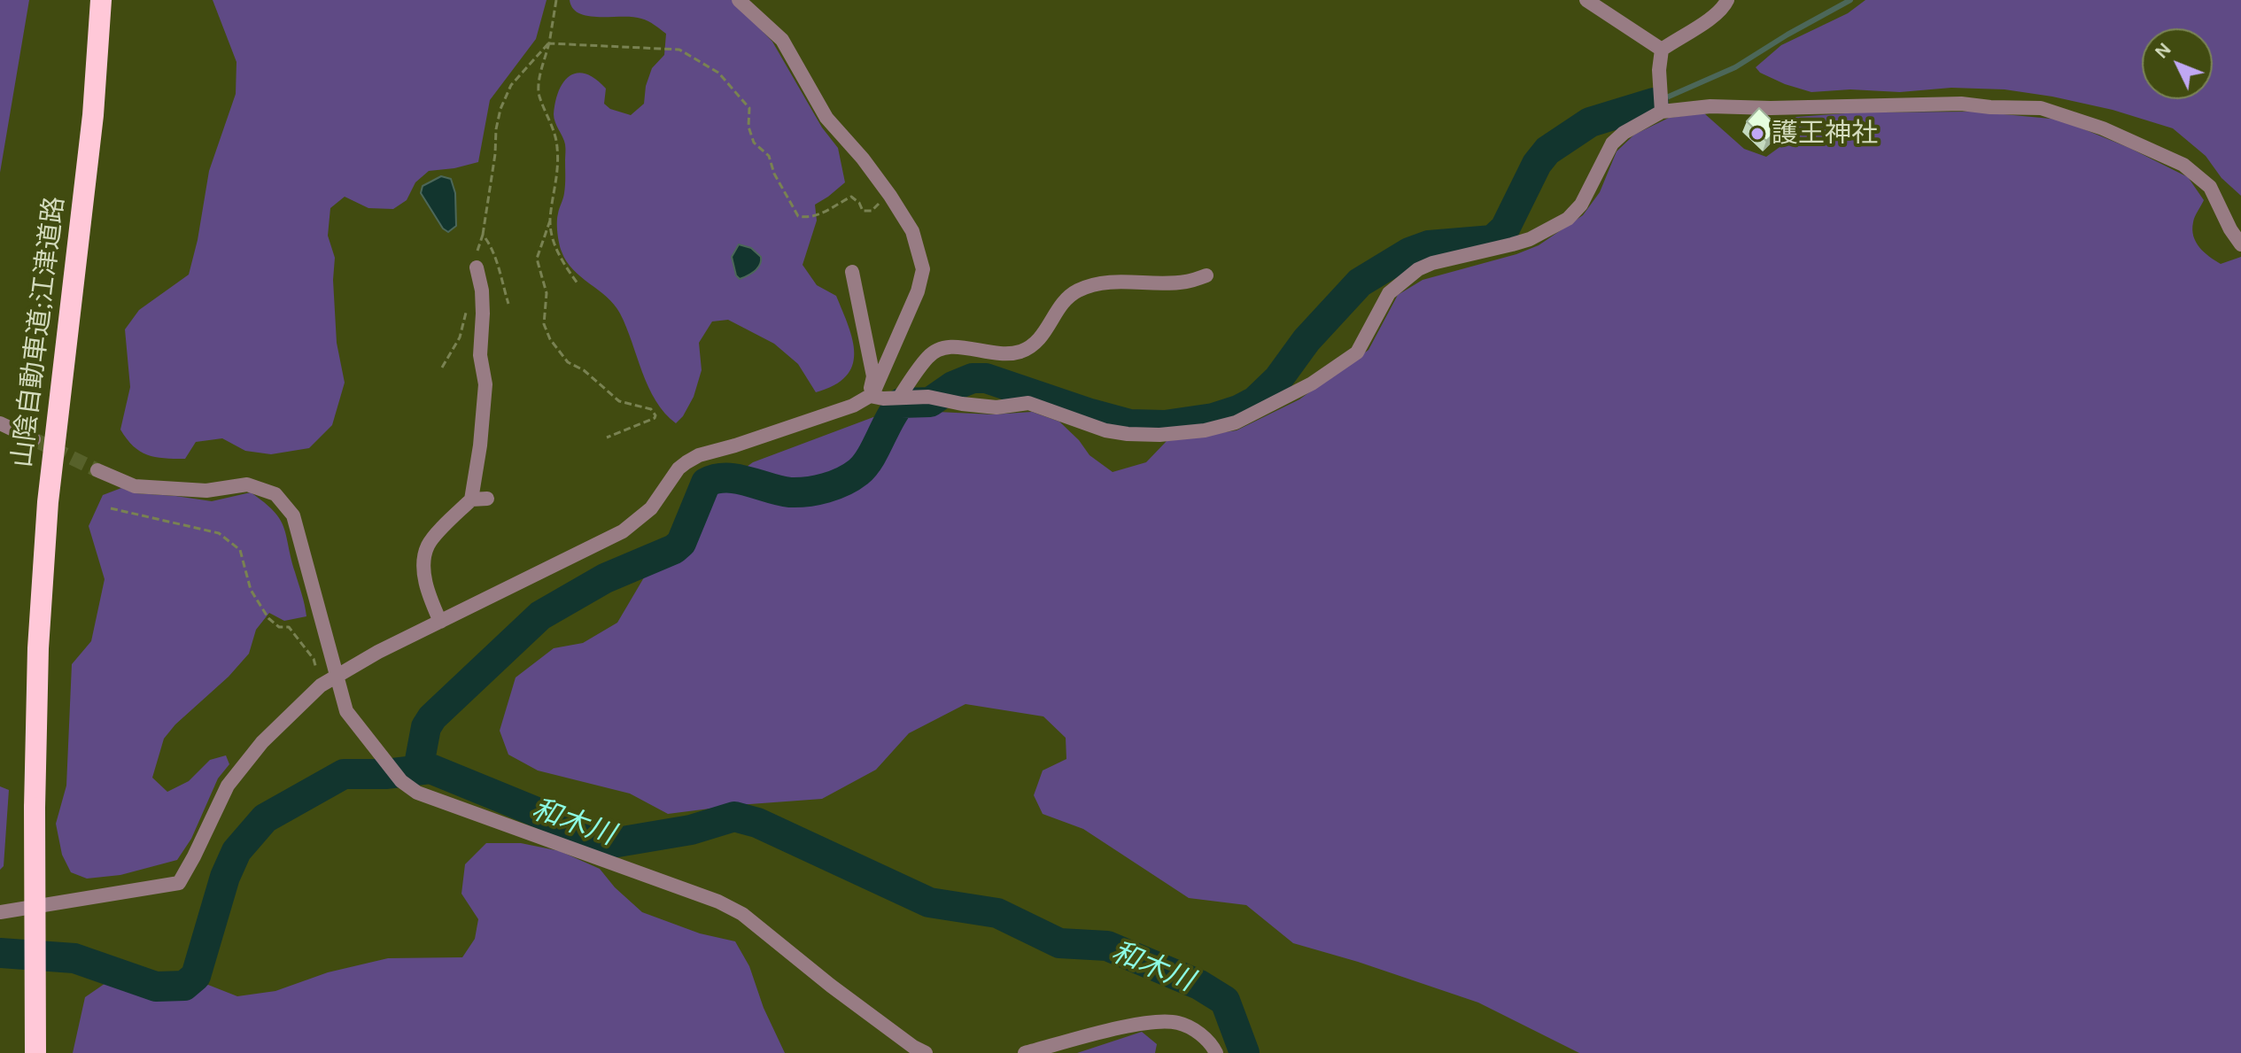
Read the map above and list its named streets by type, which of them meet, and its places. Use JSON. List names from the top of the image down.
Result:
{
  "streets": {
    "highway": ["山陰自動車道;江津道路"]
  },
  "water": ["和木川"],
  "places": ["護王神社"],
  "north": "top left"
}
